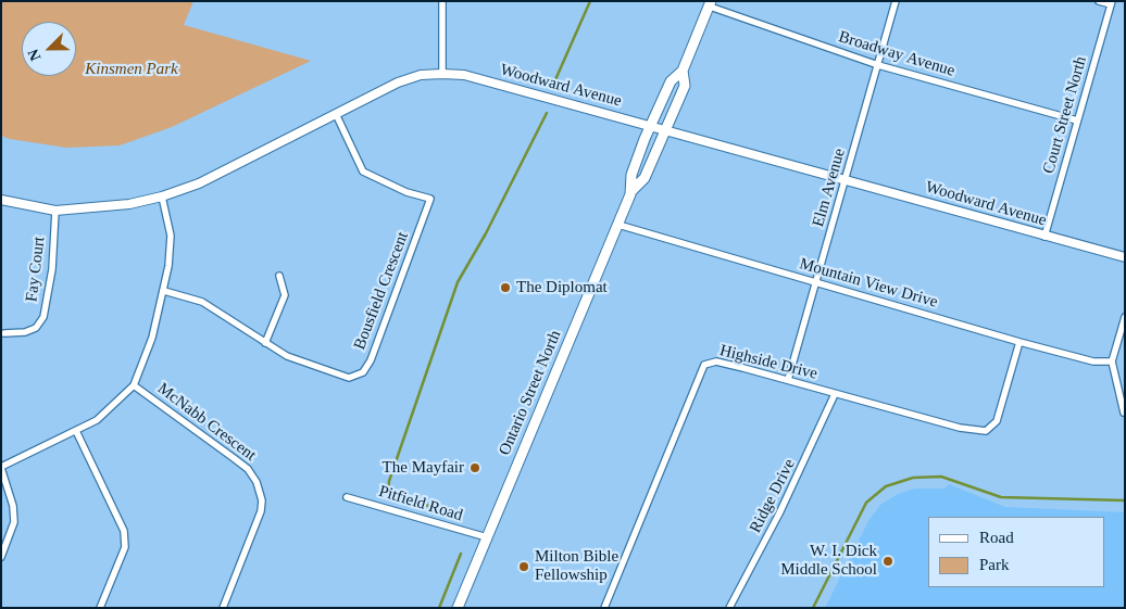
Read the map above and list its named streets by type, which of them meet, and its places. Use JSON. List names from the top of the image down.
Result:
{
  "streets": {
    "main road": ["Ontario Street North"],
    "street": [
      "Broadway Avenue",
      "Woodward Avenue",
      "Court Street North",
      "Elm Avenue",
      "Fay Court",
      "Mountain View Drive",
      "Bousfield Crescent",
      "Highside Drive",
      "McNabb Crescent",
      "Ridge Drive",
      "Pitfield Road"
    ]
  },
  "crossings": [
    ["Broadway Avenue", "Court Street North"],
    ["Broadway Avenue", "Elm Avenue"],
    ["Broadway Avenue", "Ontario Street North"],
    ["Woodward Avenue", "Court Street North"],
    ["Woodward Avenue", "Elm Avenue"],
    ["Woodward Avenue", "Fay Court"],
    ["Woodward Avenue", "Bousfield Crescent"],
    ["Woodward Avenue", "Ontario Street North"],
    ["Elm Avenue", "Mountain View Drive"],
    ["Elm Avenue", "Highside Drive"],
    ["Mountain View Drive", "Highside Drive"],
    ["Mountain View Drive", "Ontario Street North"],
    ["Highside Drive", "Ridge Drive"],
    ["Ontario Street North", "Pitfield Road"]
  ],
  "parks": ["Kinsmen Park"],
  "places": [
    "The Diplomat",
    "The Mayfair",
    "W. I. Dick Middle School",
    "Milton Bible Fellowship"
  ],
  "legend": ["Road", "Park"],
  "north": "bottom left"
}
